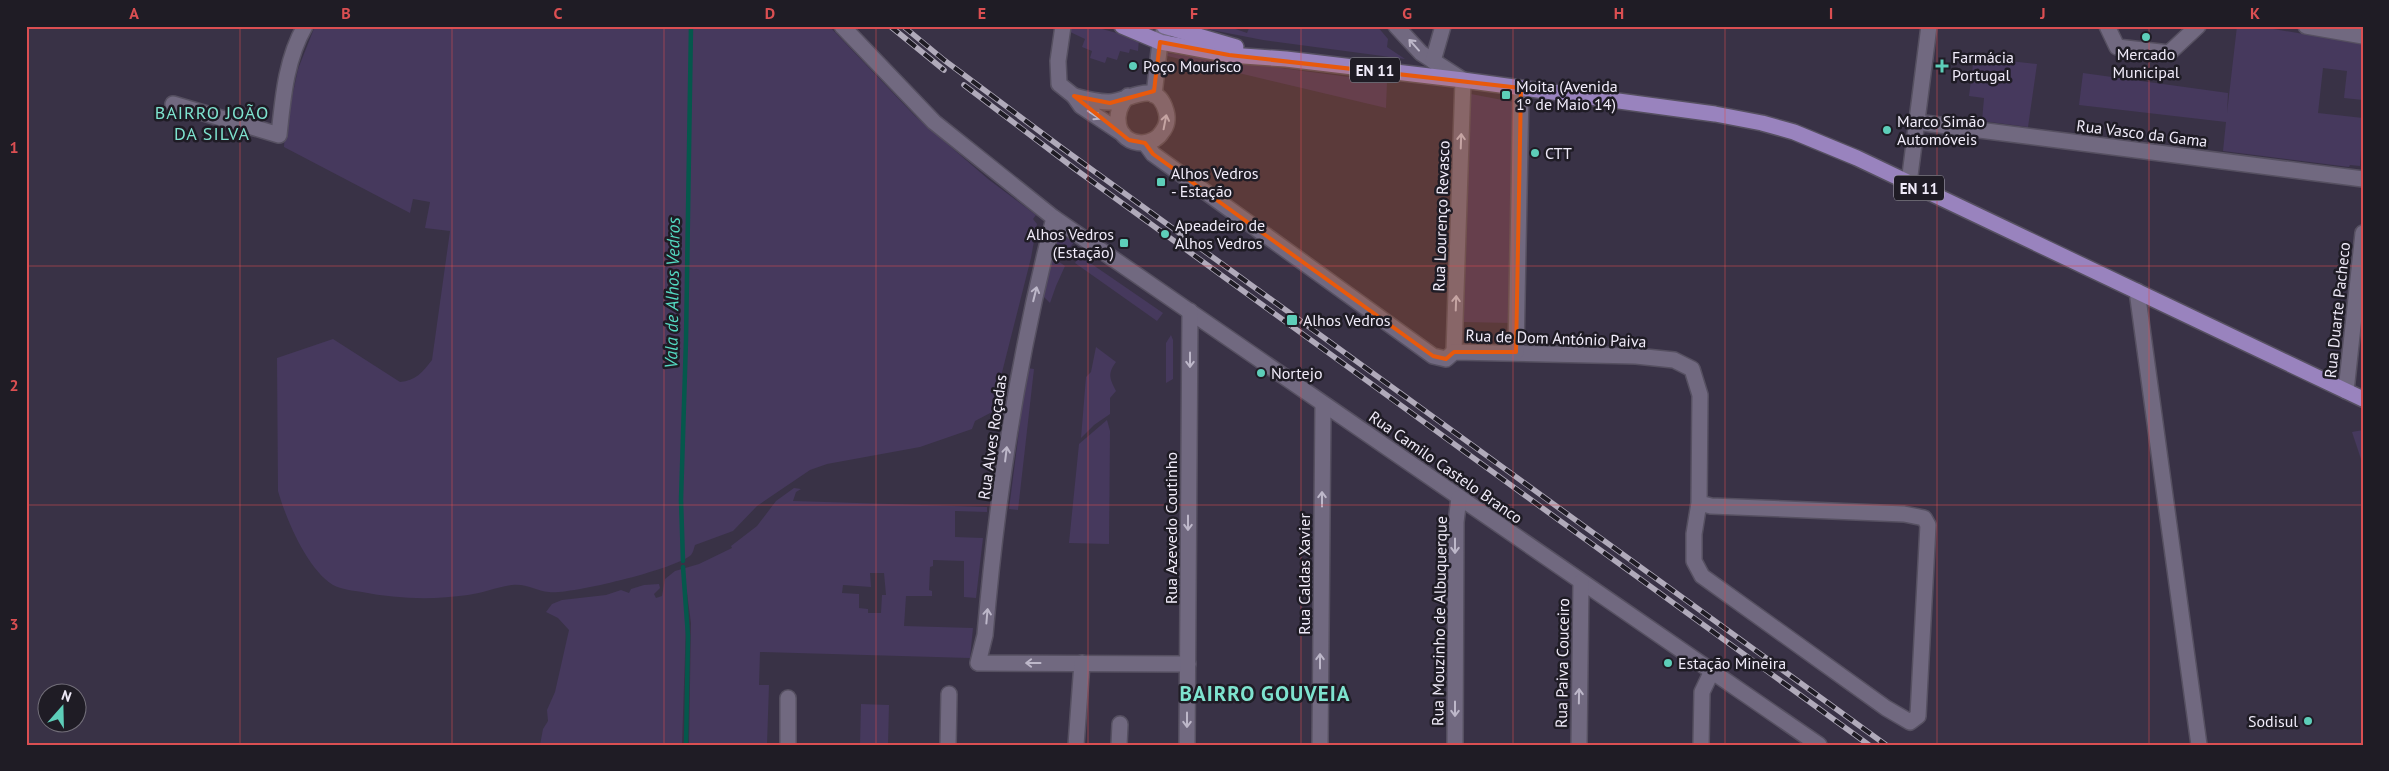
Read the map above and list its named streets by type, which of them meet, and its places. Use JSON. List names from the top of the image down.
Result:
{
  "streets": {
    "main road": ["EN 11"],
    "street": [
      "Rua Vasco da Gama",
      "Rua Lourenço Revasco",
      "Rua Duarte Pacheco",
      "Rua de Dom António Paiva",
      "Rua Alves Roçadas",
      "Rua Camilo Castelo Branco",
      "Rua Azevedo Coutinho",
      "Rua Caldas Xavier",
      "Rua Mouzinho de Albuquerque",
      "Rua Paiva Couceiro"
    ]
  },
  "crossings": [
    ["EN 11", "Rua Lourenço Revasco"],
    ["EN 11", "Rua Duarte Pacheco"],
    ["Rua Lourenço Revasco", "Rua de Dom António Paiva"],
    ["Rua Alves Roçadas", "Rua Camilo Castelo Branco"],
    ["Rua Camilo Castelo Branco", "Rua Azevedo Coutinho"],
    ["Rua Camilo Castelo Branco", "Rua Caldas Xavier"],
    ["Rua Camilo Castelo Branco", "Rua Mouzinho de Albuquerque"],
    ["Rua Camilo Castelo Branco", "Rua Paiva Couceiro"]
  ],
  "one_way": [
    "Rua Alves Roçadas",
    "Rua Azevedo Coutinho",
    "Rua Caldas Xavier",
    "Rua Mouzinho de Albuquerque"
  ],
  "districts": ["BAIRRO JOÃO DA SILVA", "BAIRRO GOUVEIA"],
  "water": ["Vala de Alhos Vedros"],
  "places": {
    "other": [
      "Mercado Municipal",
      "Poço Mourisco",
      "Marco Simão Automóveis",
      "CTT",
      "Apeadeiro de Alhos Vedros",
      "Nortejo",
      "Estação Mineira",
      "Sodisul"
    ],
    "health": ["Farmácia Portugal"],
    "transit": [
      "Moita (Avenida 1º de Maio 14)",
      "Alhos Vedros - Estação",
      "Alhos Vedros (Estação)",
      "Alhos Vedros"
    ]
  },
  "north": "top",
  "grid": {
    "columns": [
      "A",
      "B",
      "C",
      "D",
      "E",
      "F",
      "G",
      "H",
      "I",
      "J",
      "K"
    ],
    "rows": ["1", "2", "3"]
  }
}
